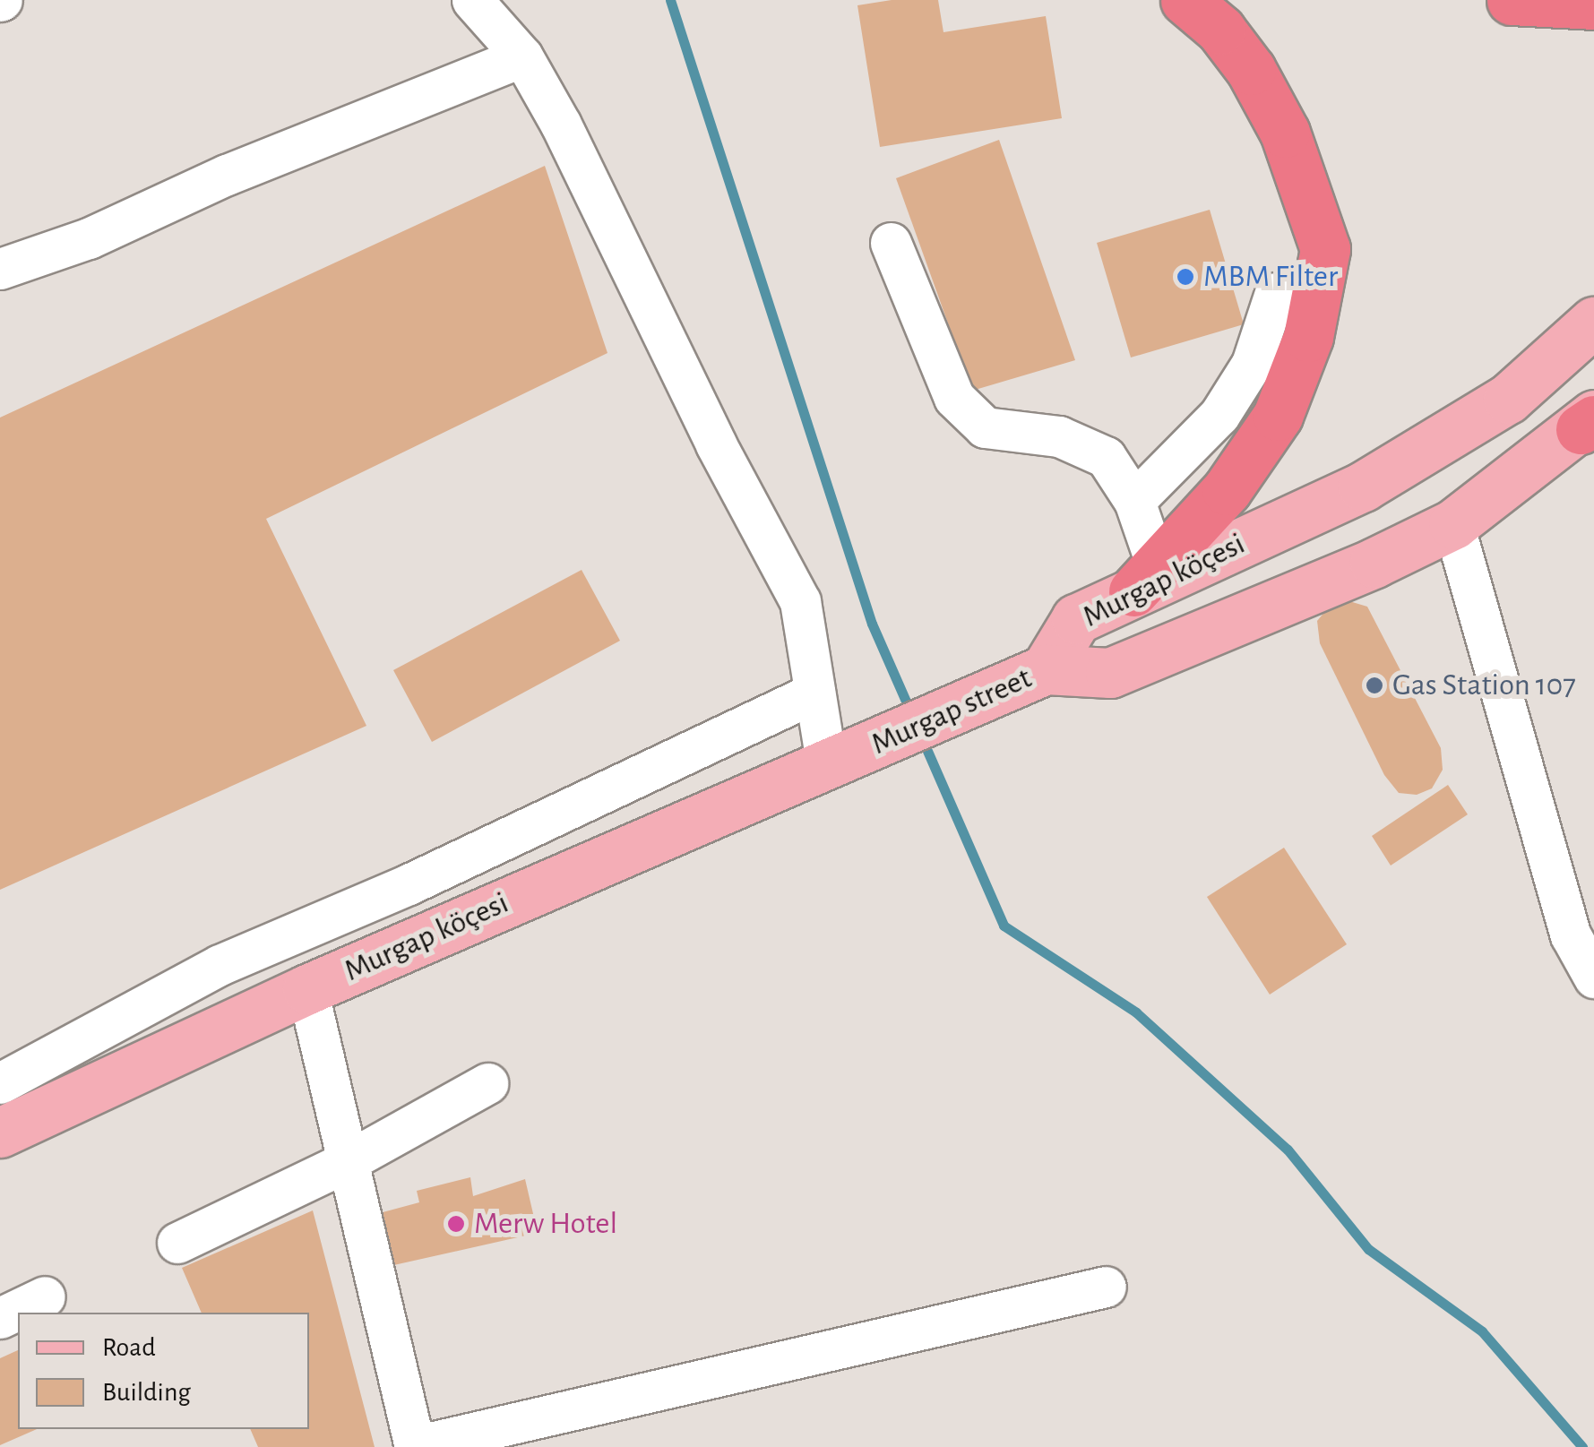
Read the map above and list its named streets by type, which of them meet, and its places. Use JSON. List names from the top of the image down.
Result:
{
  "streets": {
    "main road": ["Murgap köçesi", "Murgap street"]
  },
  "crossings": [
    ["Murgap köçesi", "Murgap street"]
  ],
  "places": ["MBM Filter", "Gas Station 107", "Merw Hotel"],
  "legend": ["Road", "Building"]
}
